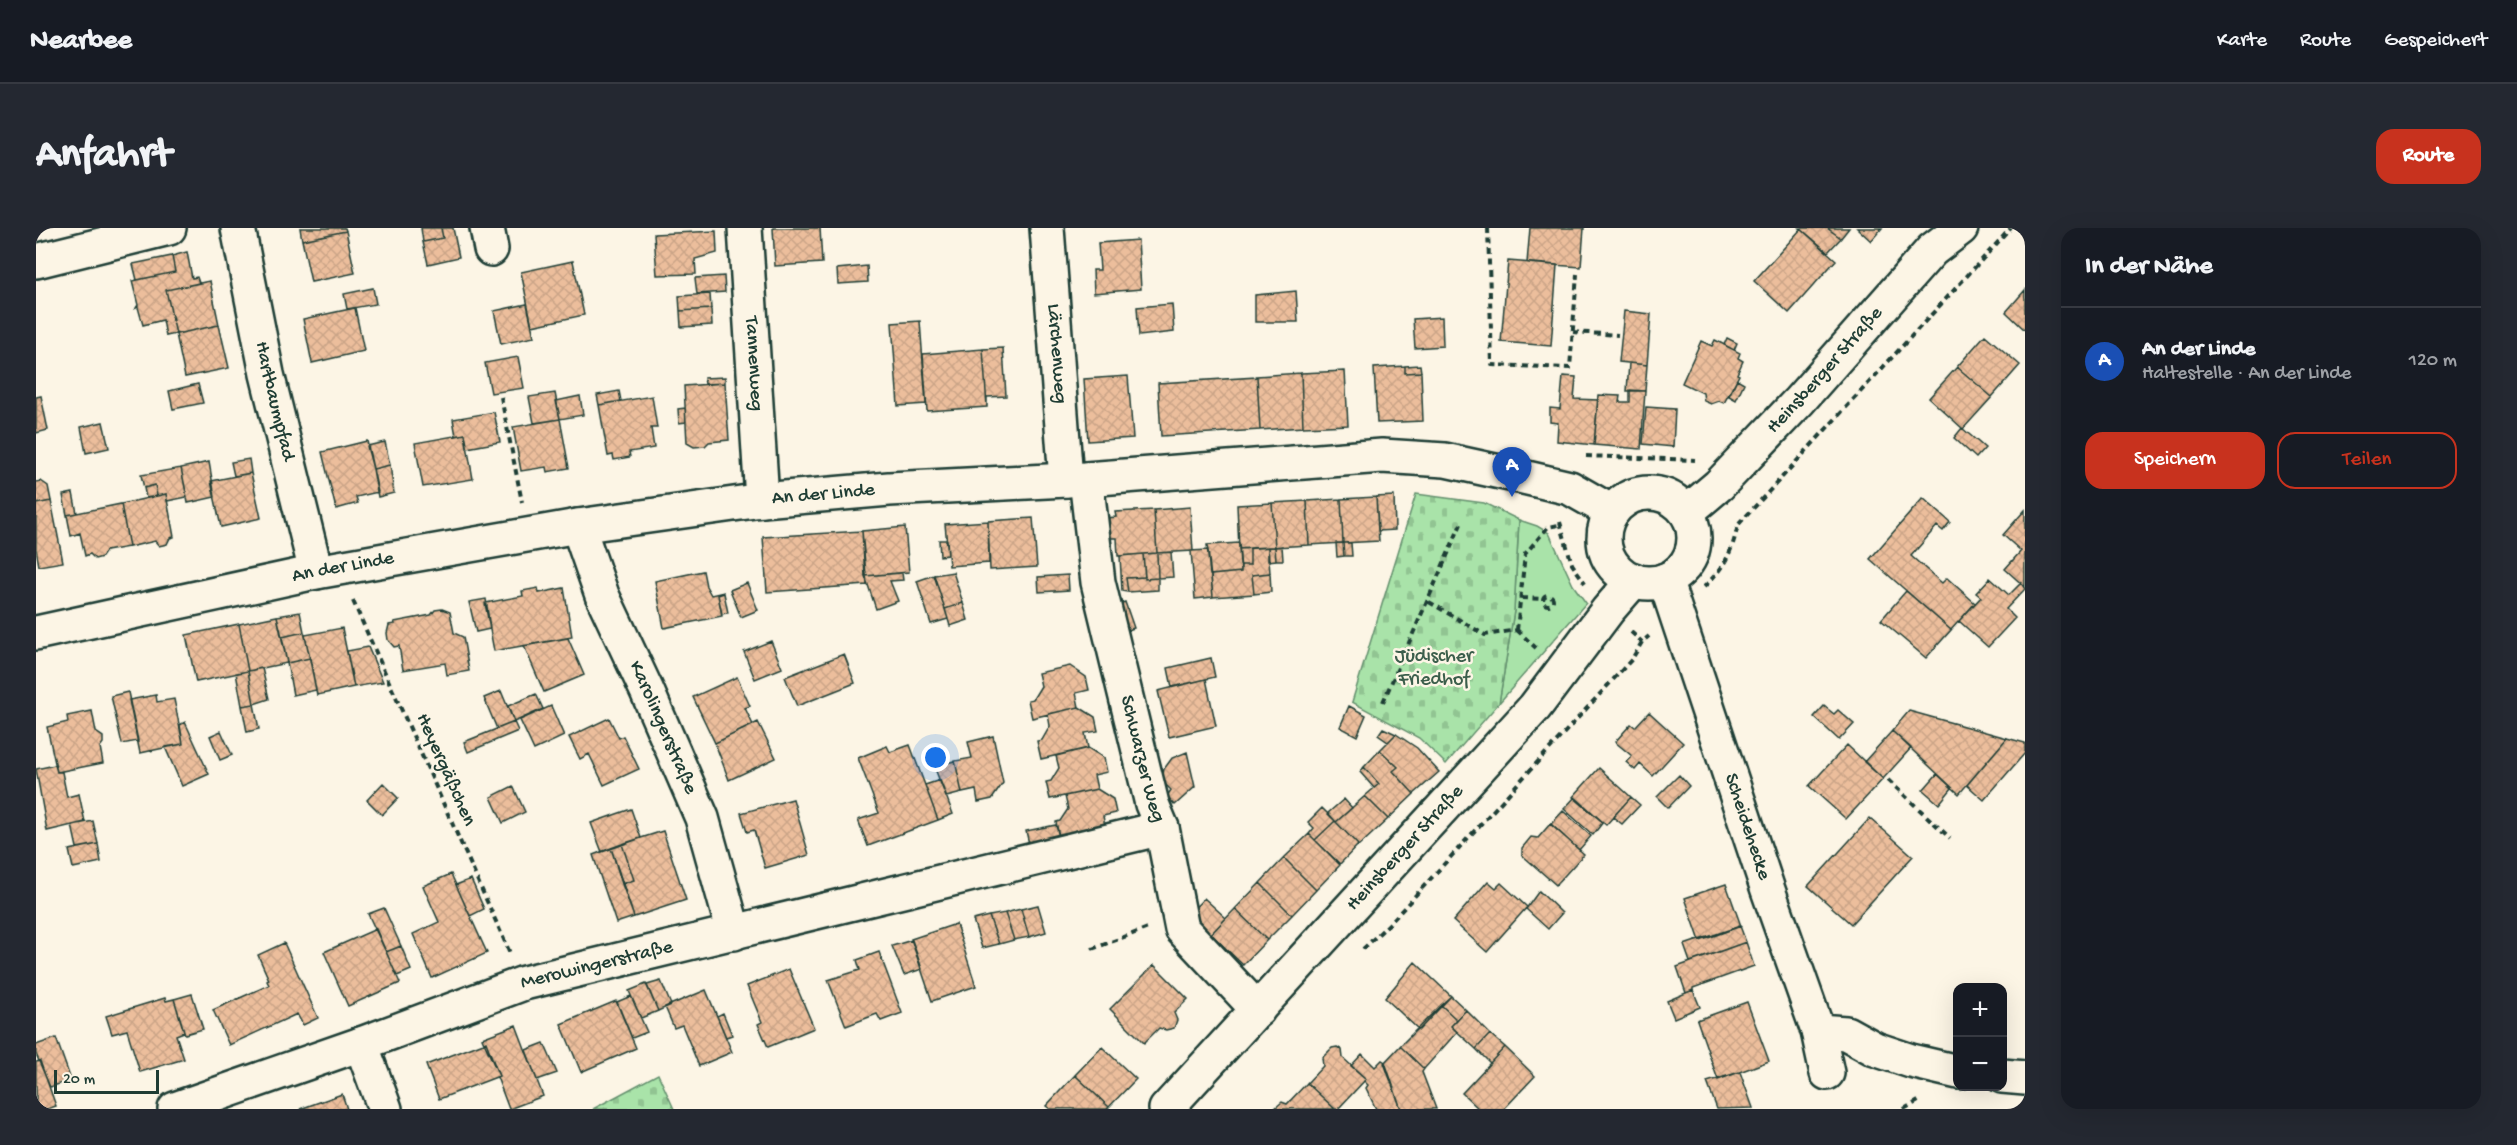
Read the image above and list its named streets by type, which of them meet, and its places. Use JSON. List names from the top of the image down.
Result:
{
  "streets": {
    "street": [
      "Lärchenweg",
      "Tannenweg",
      "Heinsberger Straße",
      "Hartbaumpfad",
      "An der Linde",
      "Karolingerstraße",
      "Schwarzer Weg",
      "Scheidehecke",
      "Merowingerstraße"
    ],
    "path": ["Heyergäßchen"]
  },
  "crossings": [
    ["Lärchenweg", "An der Linde"],
    ["Lärchenweg", "Schwarzer Weg"],
    ["Tannenweg", "An der Linde"],
    ["Heinsberger Straße", "An der Linde"],
    ["Heinsberger Straße", "Schwarzer Weg"],
    ["Heinsberger Straße", "Scheidehecke"],
    ["Hartbaumpfad", "An der Linde"],
    ["Hartbaumpfad", "Heyergäßchen"],
    ["An der Linde", "Karolingerstraße"],
    ["An der Linde", "Schwarzer Weg"],
    ["An der Linde", "Heyergäßchen"],
    ["An der Linde", "Scheidehecke"],
    ["Karolingerstraße", "Merowingerstraße"],
    ["Schwarzer Weg", "Merowingerstraße"],
    ["Heyergäßchen", "Merowingerstraße"]
  ],
  "parks": ["Jüdischer Friedhof"],
  "scale_bar": "20 m",
  "page": {
    "header": "Nearbee",
    "nav": ["Karte", "Route", "Gespeichert"],
    "buttons": [
      "Route",
      ["Speichern", "Teilen"]
    ],
    "title": "Anfahrt",
    "heading": "In der Nähe",
    "list": [
      {
        "mark": "A",
        "name": "An der Linde",
        "note": "Haltestelle · An der Linde",
        "value": "120 m"
      }
    ],
    "pins": "A",
    "map_buttons": ["+", "−"],
    "scale": "20 m"
  }
}
